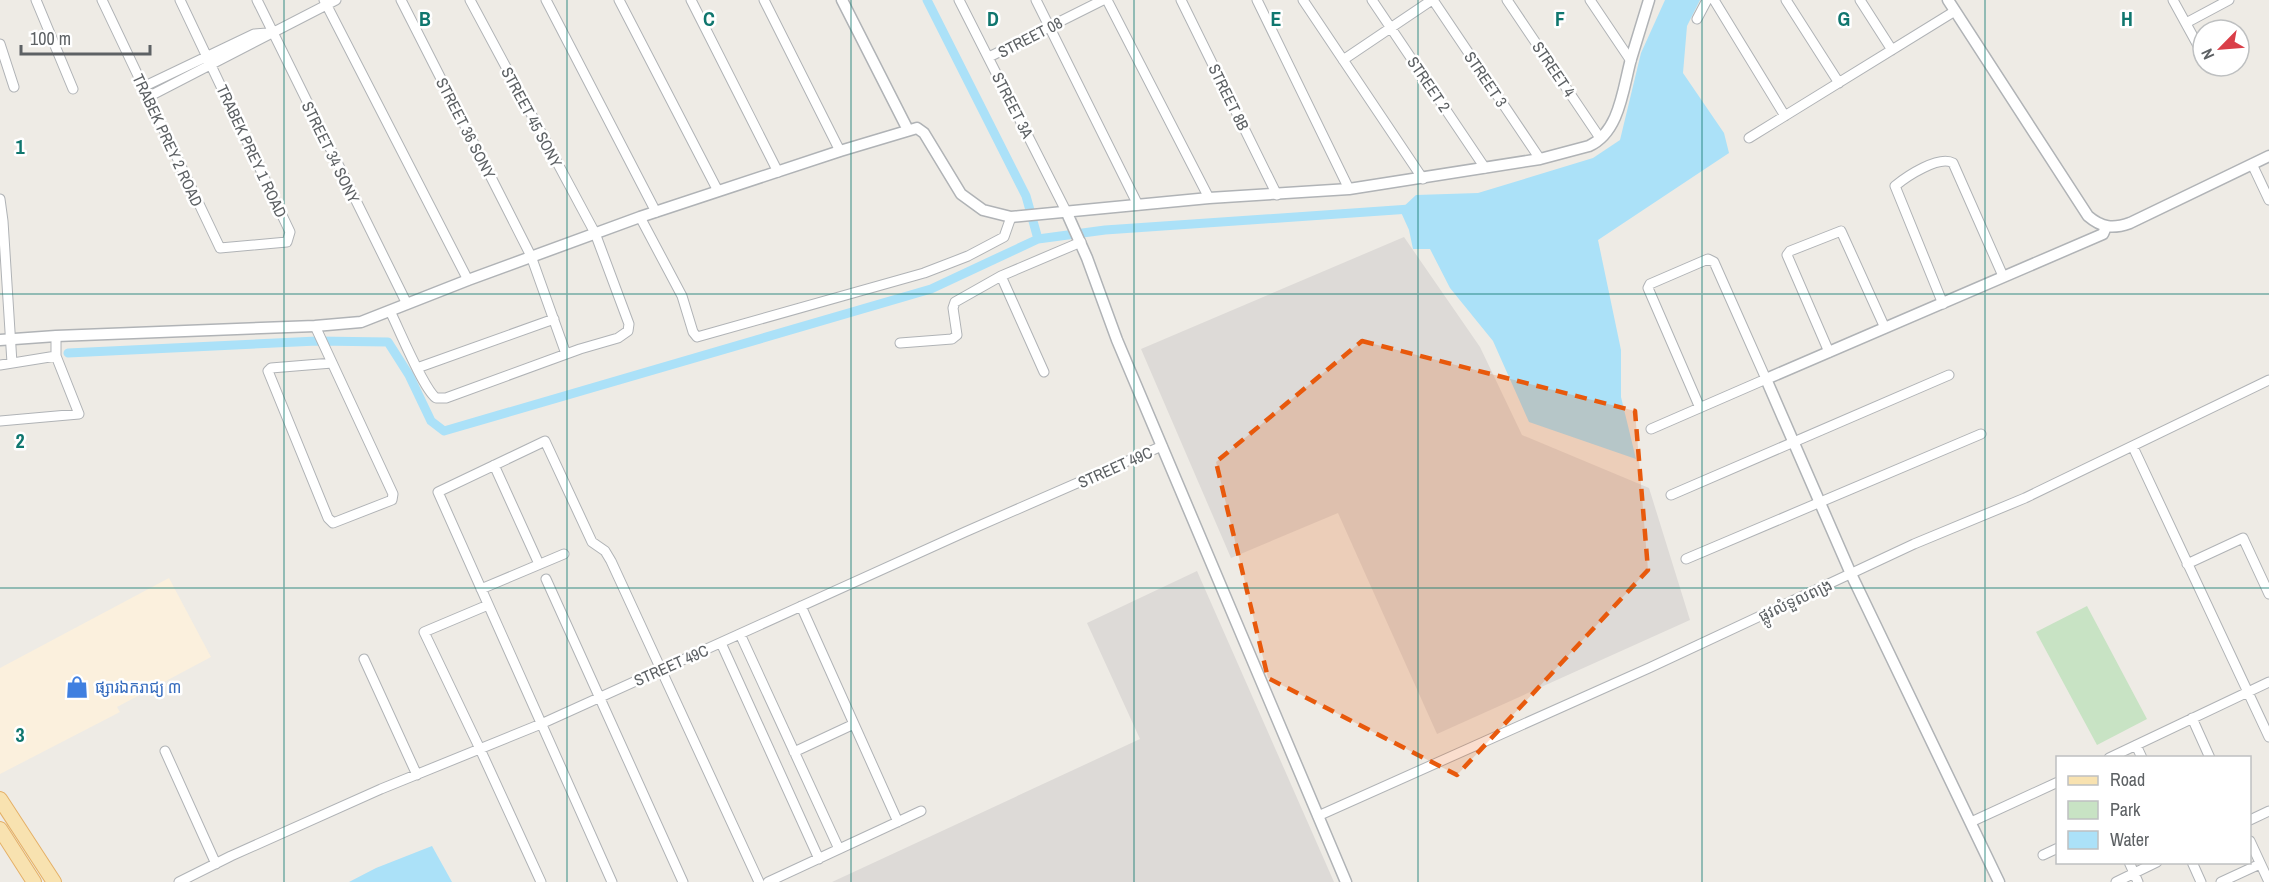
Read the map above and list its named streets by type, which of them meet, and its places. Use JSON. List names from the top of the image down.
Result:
{
  "streets": {
    "street": [
      "STREET 08",
      "STREET 4",
      "STREET 3",
      "STREET 2",
      "STREET 8B",
      "STREET 3A",
      "STREET 45 SONY",
      "STREET 36 SONY",
      "TRABEK PREY 2 ROAD",
      "TRABEK PREY 1 ROAD",
      "STREET 34 SONY",
      "STREET 49C",
      "ផ្លូវលំទួលពង្រ"
    ]
  },
  "crossings": [
    ["STREET 08", "STREET 3A"],
    ["STREET 45 SONY", "STREET 36 SONY"],
    ["TRABEK PREY 2 ROAD", "TRABEK PREY 1 ROAD"]
  ],
  "places": {
    "shop": ["ផ្សារឯករាជ្យ ៣"]
  },
  "legend": ["Road", "Park", "Water"],
  "scale_bar": "100 m",
  "north": "bottom left",
  "grid": {
    "columns": [
      "B",
      "C",
      "D",
      "E",
      "F",
      "G",
      "H"
    ],
    "rows": ["1", "2", "3"]
  }
}
